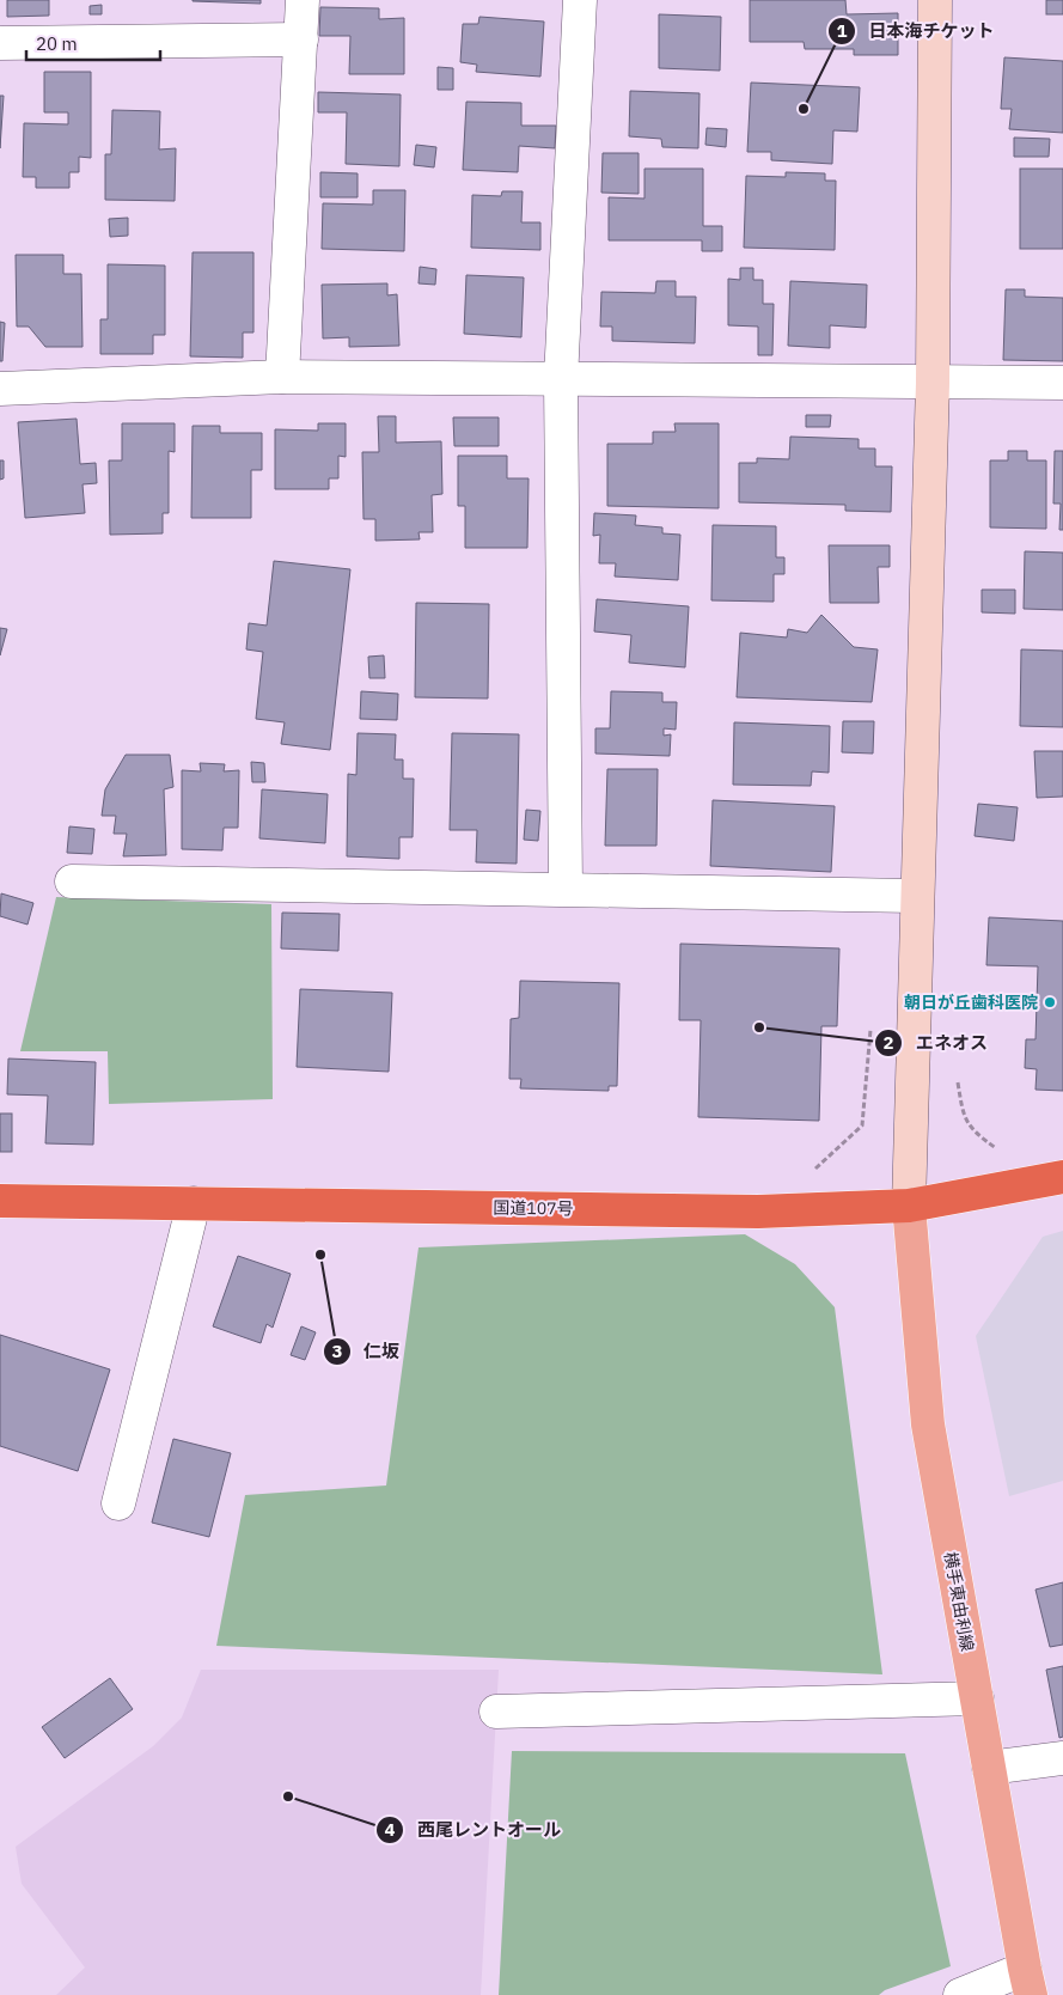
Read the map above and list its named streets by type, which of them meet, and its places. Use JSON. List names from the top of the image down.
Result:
{
  "streets": {
    "highway": ["国道107号"],
    "main road": ["横手東由利線"]
  },
  "crossings": [
    ["国道107号", "横手東由利線"]
  ],
  "places": [
    "日本海チケット",
    "朝日が丘歯科医院",
    "エネオス",
    "仁坂",
    "西尾レントオール"
  ],
  "scale_bar": "20 m"
}
